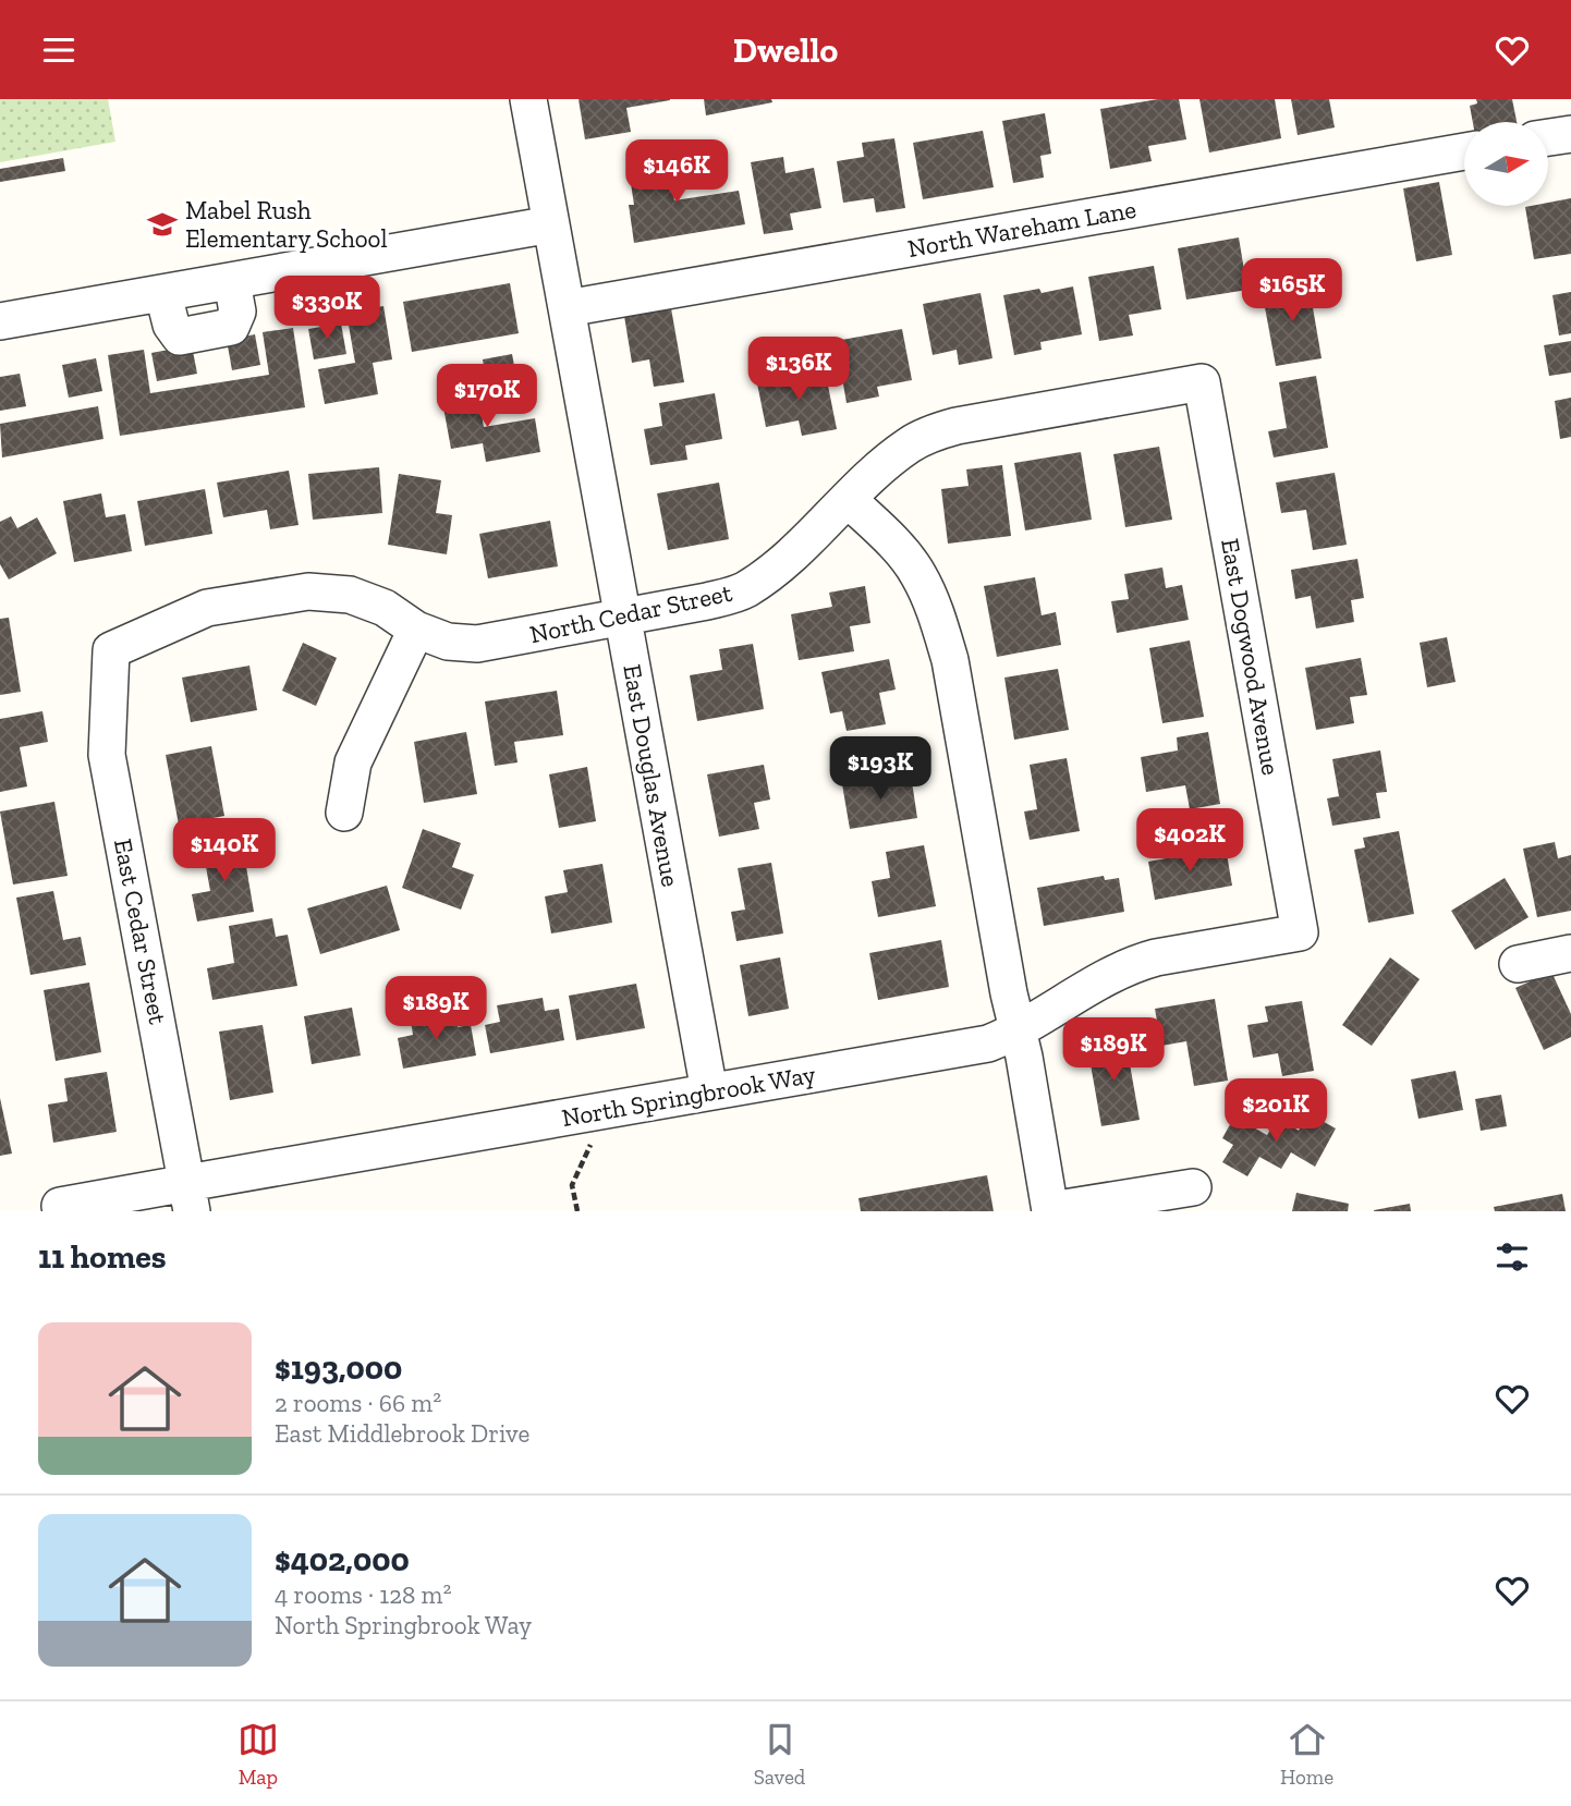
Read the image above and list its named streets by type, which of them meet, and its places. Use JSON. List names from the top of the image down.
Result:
{
  "streets": {
    "street": [
      "North Wareham Lane",
      "North Cedar Street",
      "East Dogwood Avenue",
      "East Douglas Avenue",
      "East Cedar Street",
      "North Springbrook Way"
    ]
  },
  "crossings": [
    ["North Wareham Lane", "East Douglas Avenue"],
    ["North Cedar Street", "East Dogwood Avenue"],
    ["North Cedar Street", "East Douglas Avenue"],
    ["North Cedar Street", "East Cedar Street"],
    ["East Dogwood Avenue", "North Springbrook Way"],
    ["East Douglas Avenue", "North Springbrook Way"],
    ["East Cedar Street", "North Springbrook Way"]
  ],
  "places": {
    "school or university": ["Mabel Rush Elementary School"]
  },
  "north": "right",
  "page": {
    "header": "Dwello",
    "price": [
      "$146K",
      "$165K",
      "$330K",
      "$136K",
      "$170K",
      "$193K",
      "$402K",
      "$140K",
      "$189K",
      "$189K",
      "$201K"
    ],
    "heading": "11 homes",
    "list": [
      {
        "name": "$193,000",
        "note": "2 rooms · 66 m² · East Middlebrook Drive"
      },
      {
        "name": "$402,000",
        "note": "4 rooms · 128 m² · North Springbrook Way"
      }
    ],
    "tabs": ["Map", "Saved", "Home"]
  }
}
